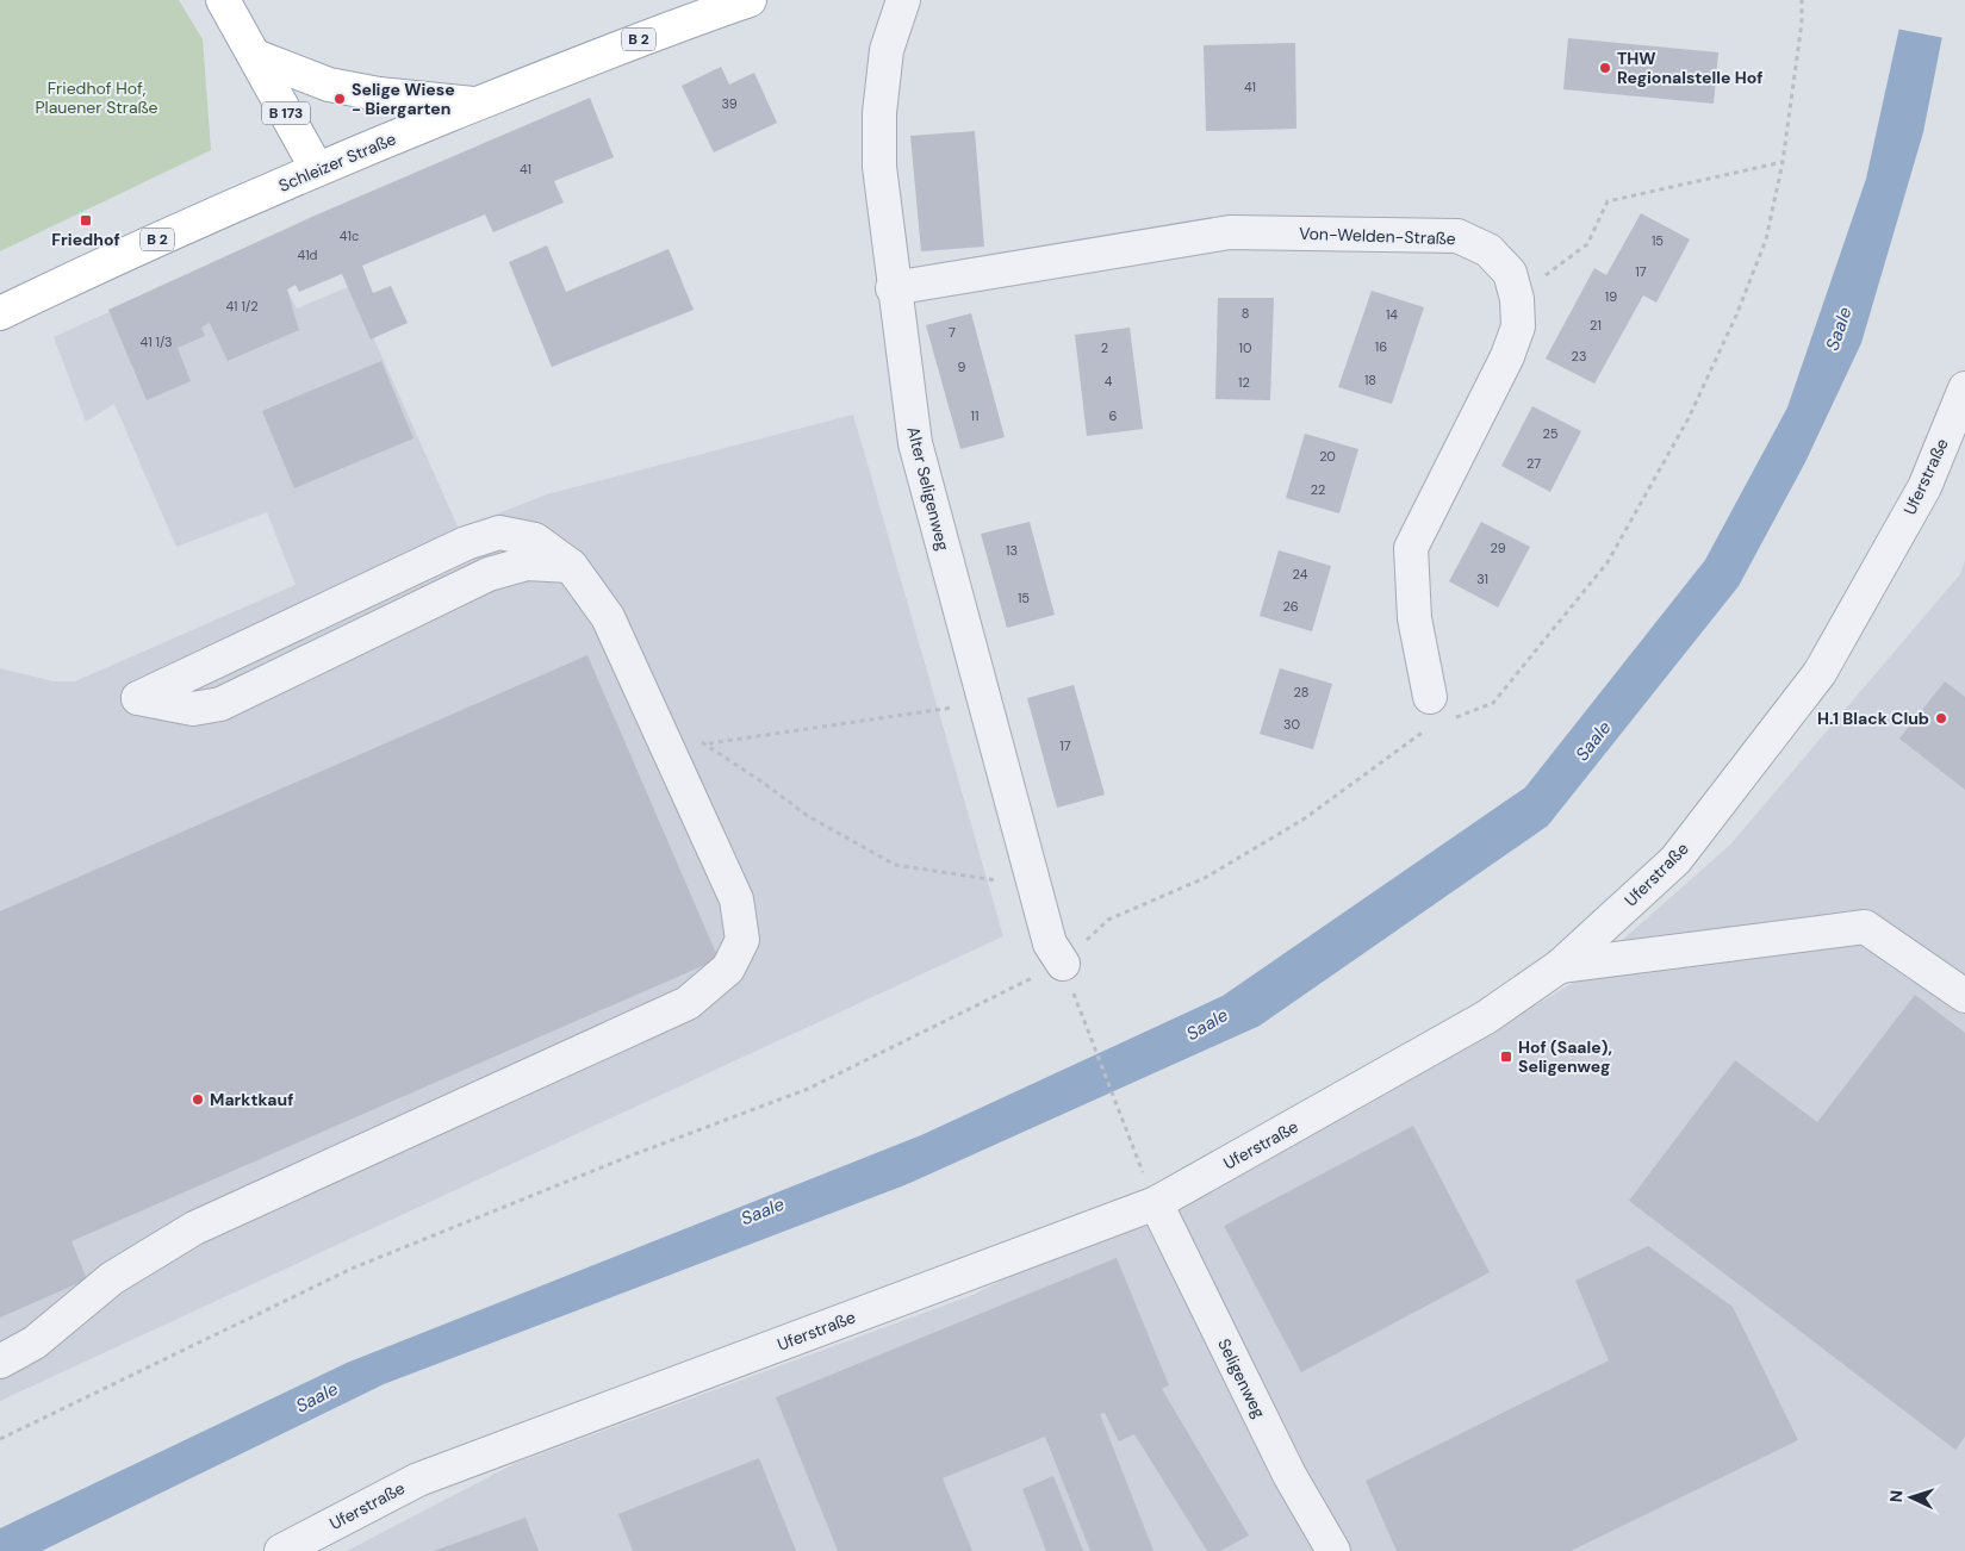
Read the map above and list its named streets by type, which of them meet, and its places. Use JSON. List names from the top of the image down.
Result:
{
  "streets": {
    "main road": ["B 2", "B 173", "Schleizer Straße"],
    "street": [
      "Von-Welden-Straße",
      "Uferstraße",
      "Alter Seligenweg",
      "Seligenweg"
    ]
  },
  "crossings": [
    ["B 173", "Schleizer Straße"],
    ["Von-Welden-Straße", "Alter Seligenweg"],
    ["Uferstraße", "Seligenweg"]
  ],
  "water": ["Saale"],
  "parks": ["Friedhof Hof, Plauener Straße"],
  "places": {
    "other": [
      "THW Regionalstelle Hof",
      "Selige Wiese - Biergarten",
      "H.1 Black Club",
      "Marktkauf"
    ],
    "transit": ["Friedhof", "Hof (Saale), Seligenweg"]
  },
  "house_numbers": [
    "41",
    "39",
    "41",
    "41c",
    "15",
    "41d",
    "17",
    "19",
    "41 1/2",
    "8",
    "14",
    "21",
    "7",
    "41 1/3",
    "16",
    "2",
    "10",
    "23",
    "9",
    "18",
    "4",
    "12",
    "11",
    "6",
    "25",
    "20",
    "27",
    "22",
    "29",
    "13",
    "24",
    "31",
    "15",
    "26",
    "28",
    "30",
    "17"
  ],
  "north": "left"
}
